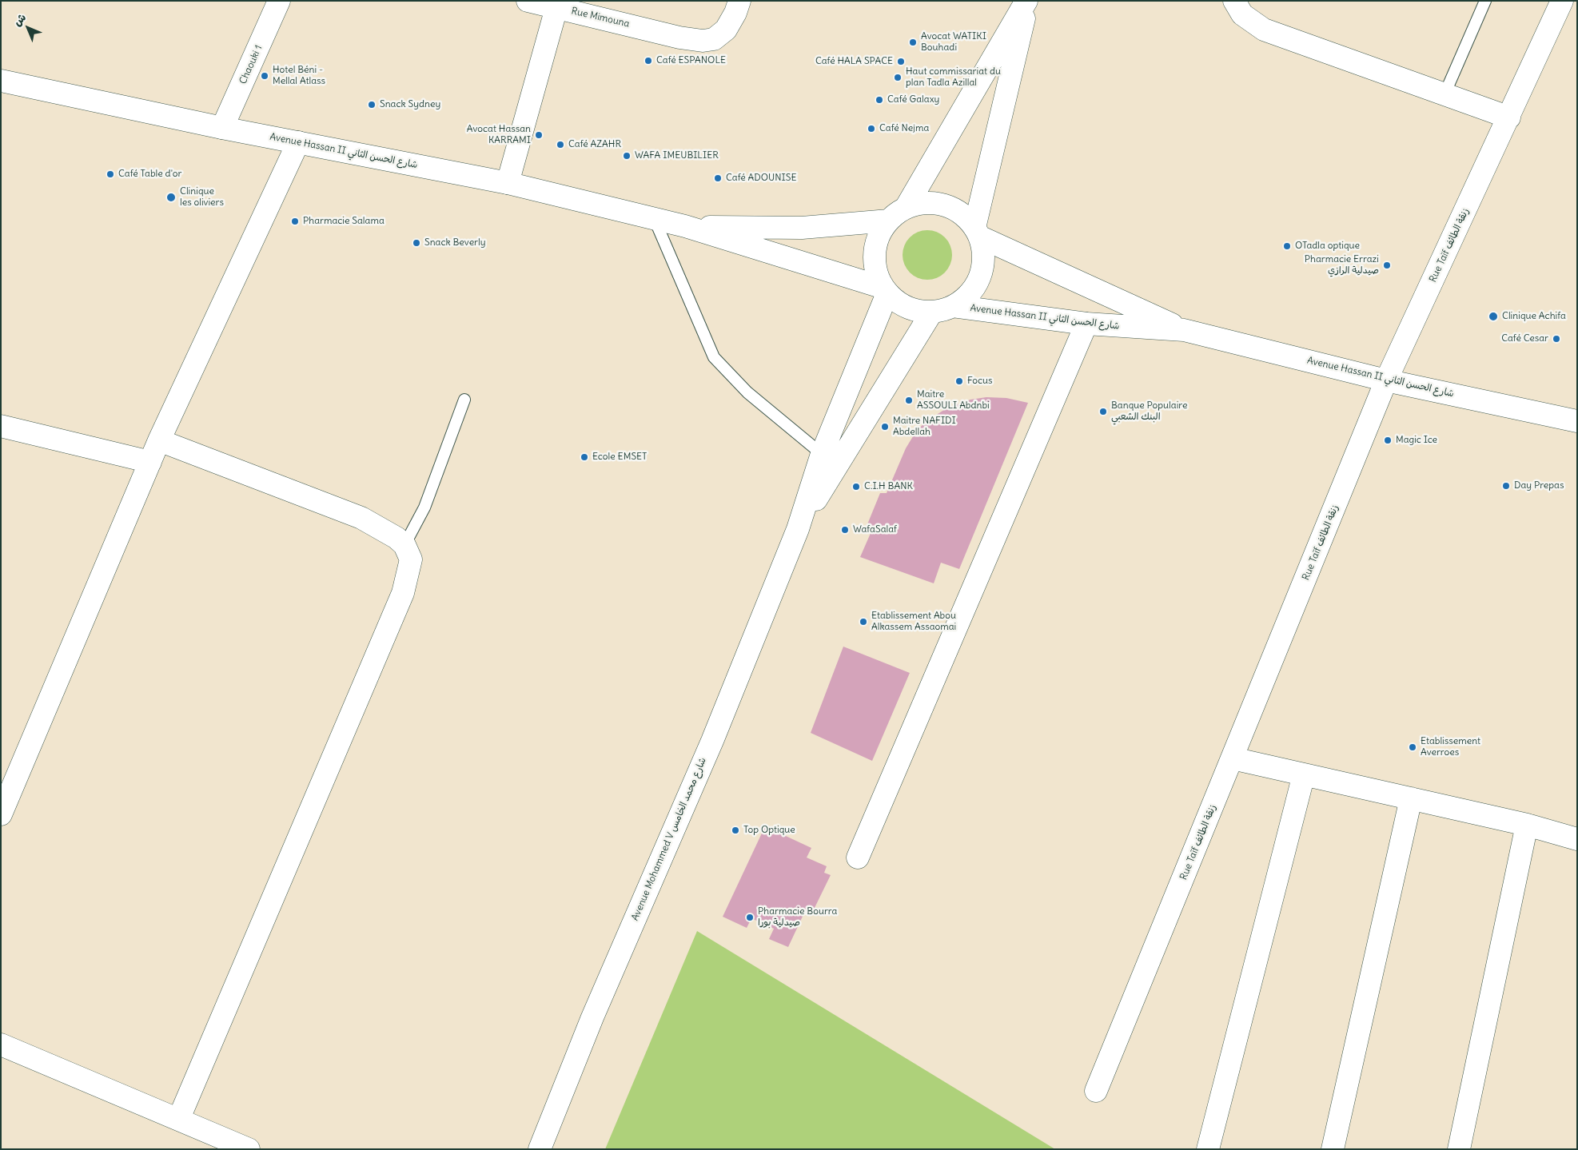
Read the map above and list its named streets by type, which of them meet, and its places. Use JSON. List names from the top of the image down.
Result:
{
  "streets": {
    "street": [
      "Rue Mimouna",
      "Chaouki 1",
      "Avenue Hassan II شارع الحسن الثاني",
      "Rue Taïf زنقة الطائف",
      "Avenue Mohammed V شارع محمد الخامس"
    ]
  },
  "crossings": [
    ["Chaouki 1", "Avenue Hassan II شارع الحسن الثاني"],
    ["Avenue Hassan II شارع الحسن الثاني", "Rue Taïf زنقة الطائف"]
  ],
  "places": [
    "Avocat WATIKI Bouhadi",
    "Café ESPANOLE",
    "Café HALA SPACE",
    "Hotel Béni - Mellal Atlass",
    "Haut commissariat du plan Tadla Azillal",
    "Café Galaxy",
    "Snack Sydney",
    "Café Nejma",
    "Avocat Hassan KARRAMI",
    "Café AZAHR",
    "WAFA IMEUBILIER",
    "Café Table d'or",
    "Café ADOUNISE",
    "Clinique les oliviers",
    "Pharmacie Salama",
    "Snack Beverly",
    "OTadla optique",
    "Pharmacie Errazi صيدلية الرازي",
    "Clinique Achifa",
    "Café Cesar",
    "Focus",
    "Maitre ASSOULI Abdnbi",
    "Banque Populaire البنك الشعبي",
    "Maitre NAFIDI Abdellah",
    "Magic Ice",
    "Ecole EMSET",
    "Day Prepas",
    "C.I.H BANK",
    "WafaSalaf",
    "Etablissement Abou Alkassem Assaomai",
    "Etablissement Averroes",
    "Top Optique",
    "Pharmacie Bourra صيدلية بورا"
  ],
  "north": "top left"
}
